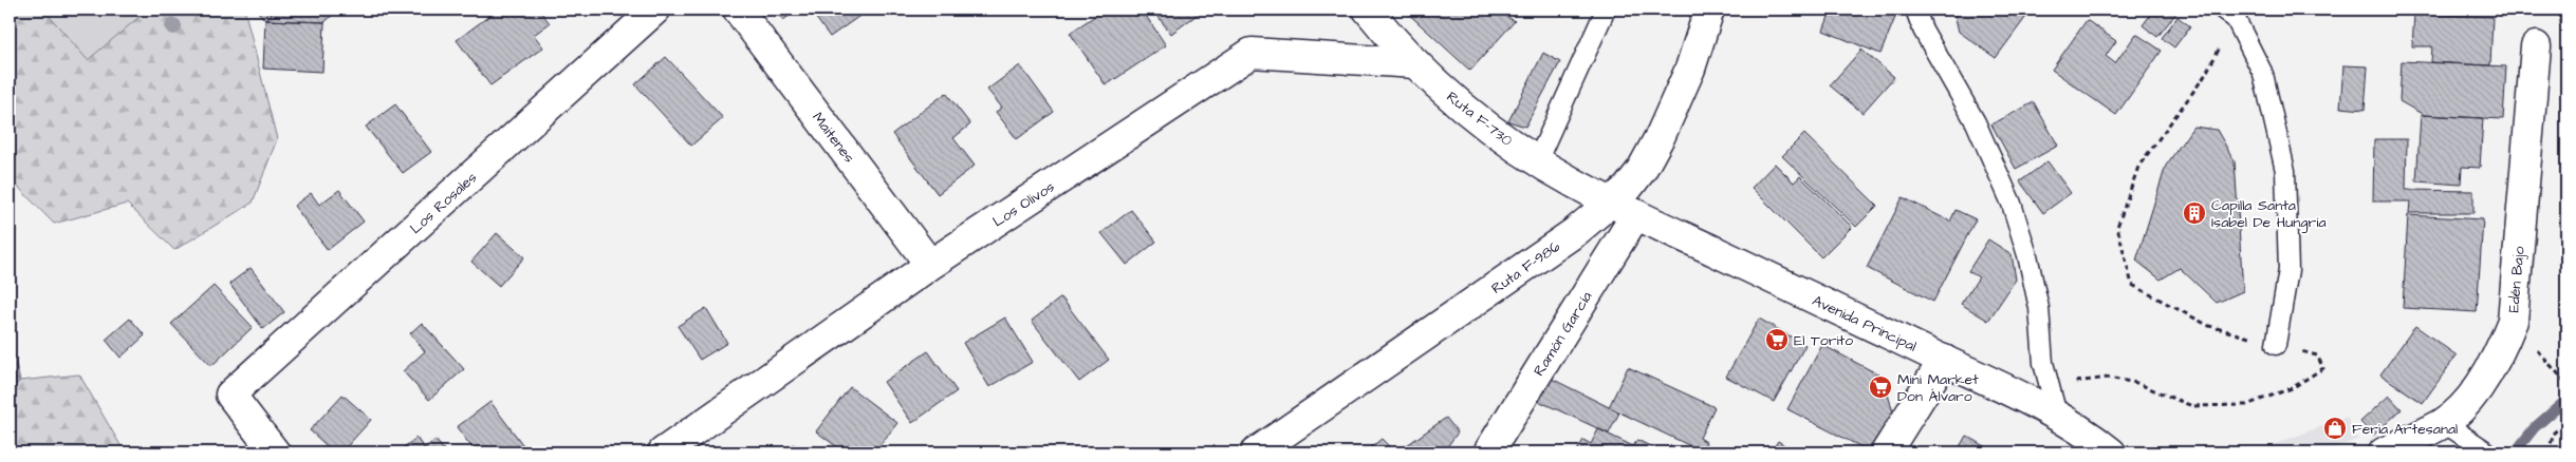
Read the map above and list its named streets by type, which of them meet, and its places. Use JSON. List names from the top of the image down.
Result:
{
  "streets": {
    "street": [
      "Ruta F-730",
      "Maitenes",
      "Los Rosales",
      "Los Olivos",
      "Ruta F-986",
      "Edén Bajo",
      "Avenida Principal",
      "Ramón García"
    ]
  },
  "crossings": [
    ["Ruta F-730", "Los Olivos"],
    ["Ruta F-730", "Ruta F-986"],
    ["Ruta F-730", "Avenida Principal"],
    ["Ruta F-730", "Ramón García"],
    ["Maitenes", "Los Olivos"],
    ["Ruta F-986", "Avenida Principal"],
    ["Ruta F-986", "Ramón García"],
    ["Avenida Principal", "Ramón García"]
  ],
  "places": {
    "building": ["Capilla Santa Isabel De Hungría"],
    "supermarket": ["El Torito", "Mini Market Don Álvaro"],
    "shop": ["Feria Artesanal"]
  }
}
